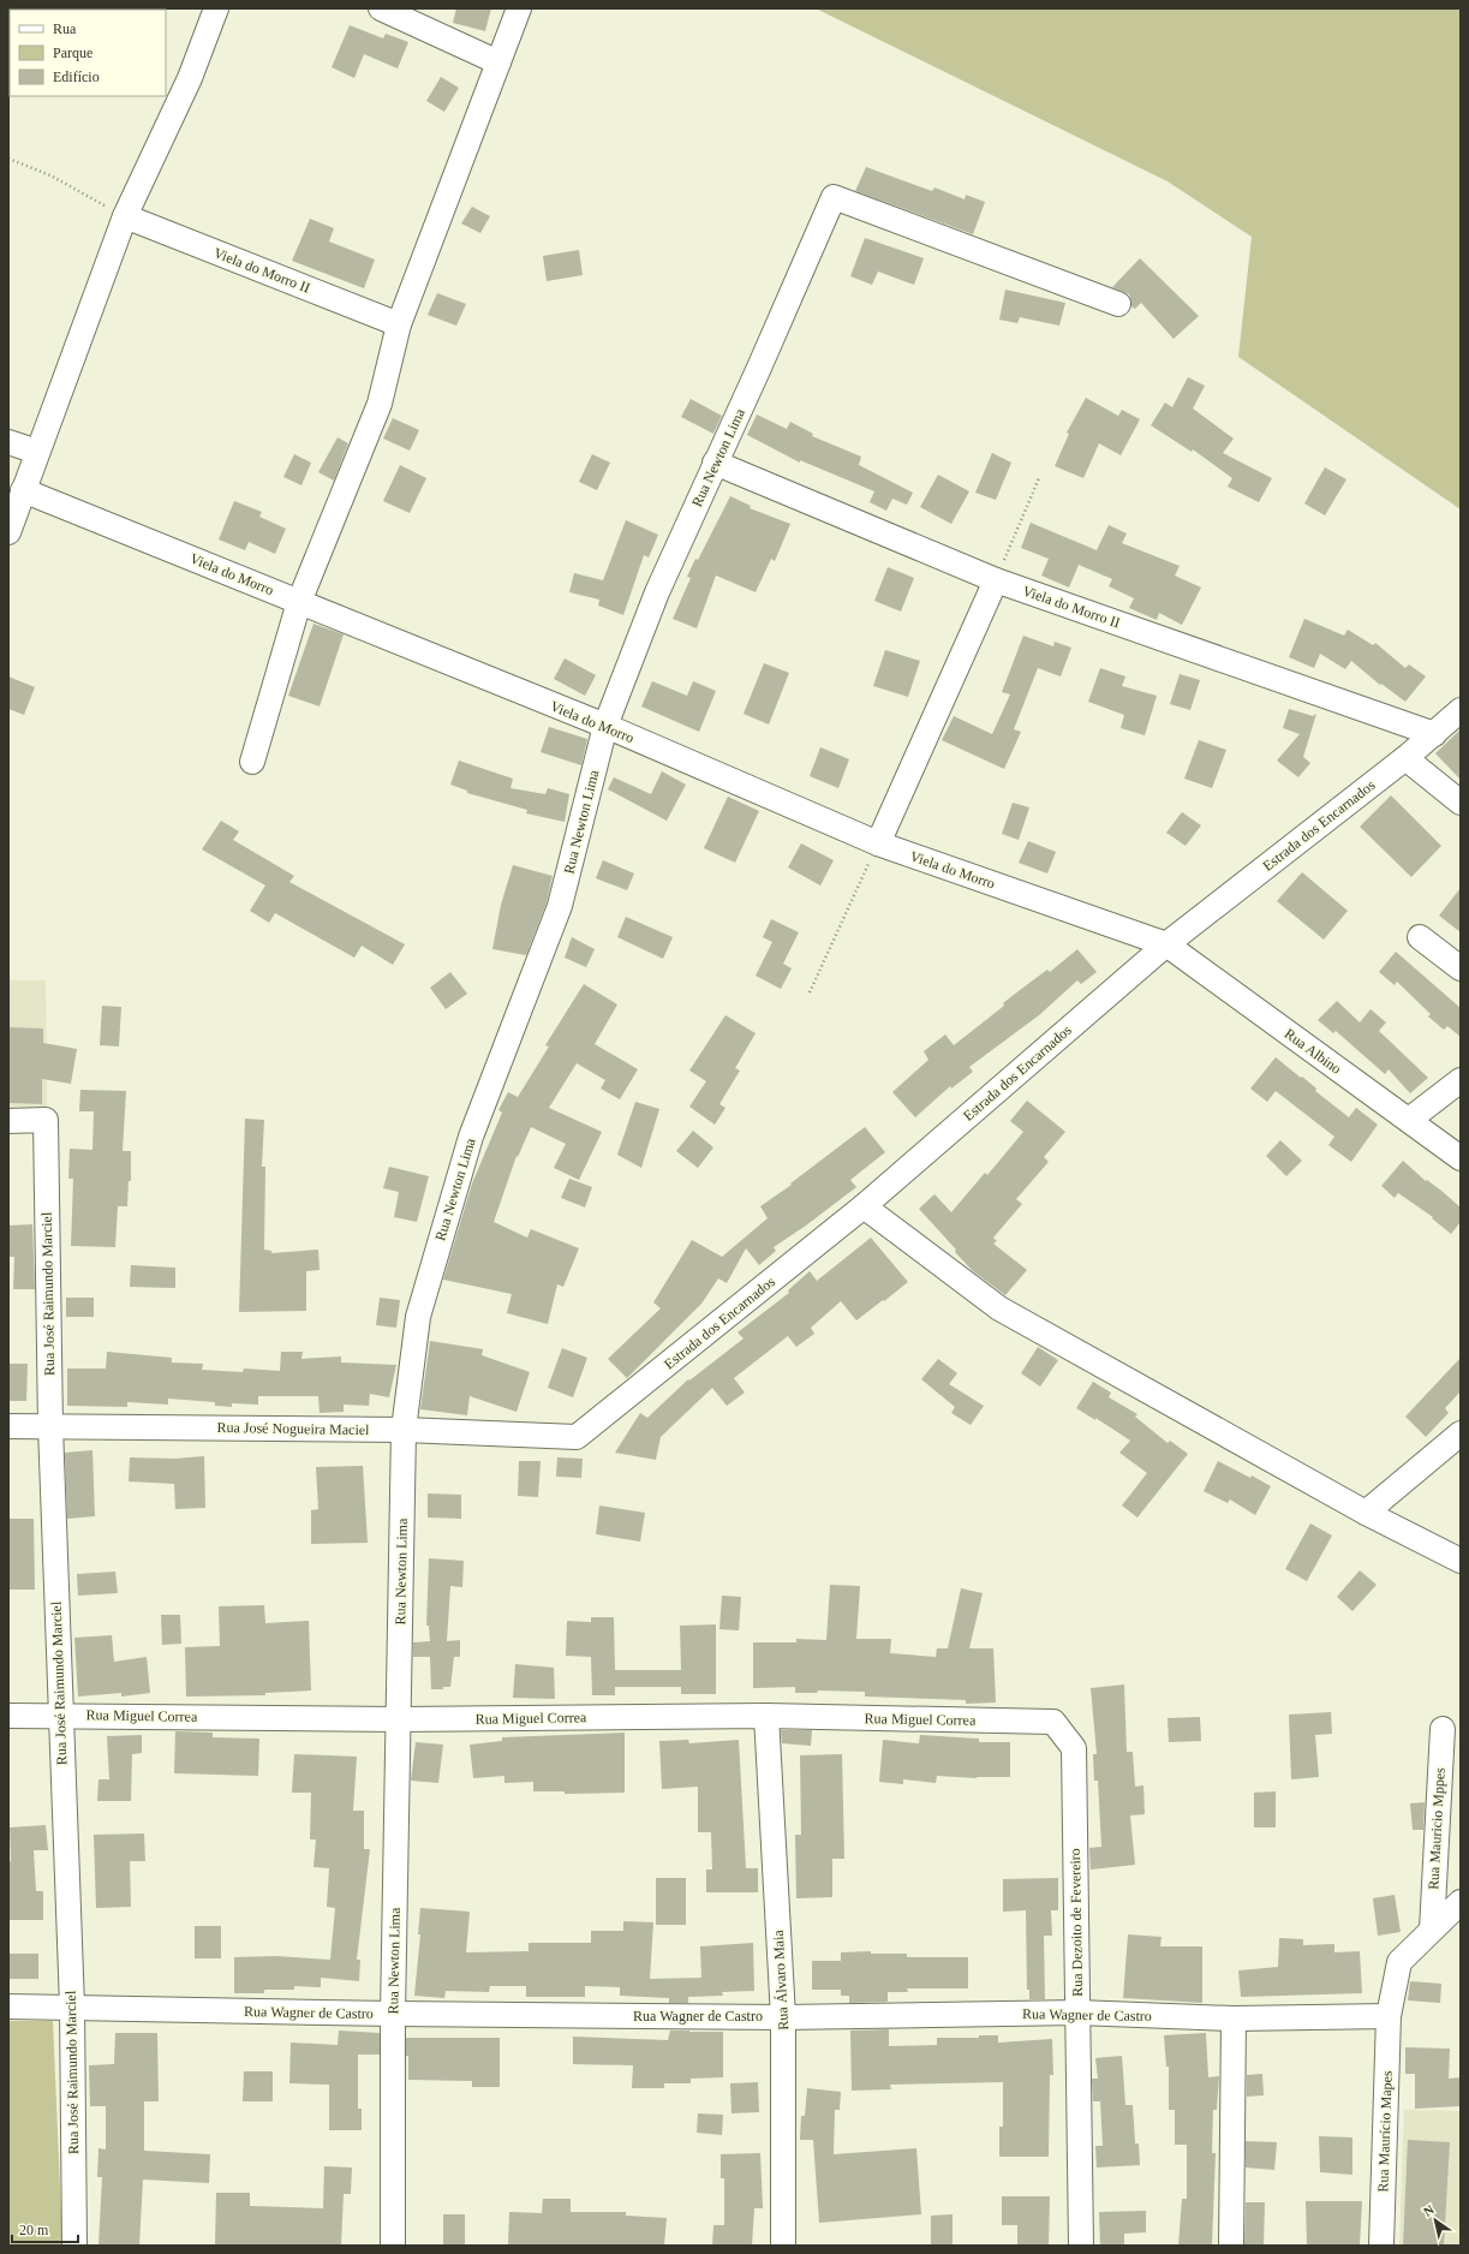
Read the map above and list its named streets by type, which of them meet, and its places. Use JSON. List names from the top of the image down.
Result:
{
  "streets": {
    "street": [
      "Viela do Morro II",
      "Rua Newton Lima",
      "Viela do Morro",
      "Estrada dos Encarnados",
      "Rua Albino",
      "Rua José Raimundo Marciel",
      "Rua José Nogueira Maciel",
      "Rua Miguel Correa",
      "Rua Mauricio Mppes",
      "Rua Dezoito de Fevereiro",
      "Rua Álvaro Maia",
      "Rua Wagner de Castro",
      "Rua Maurício Mapes"
    ]
  },
  "crossings": [
    ["Viela do Morro II", "Rua Newton Lima"],
    ["Viela do Morro II", "Estrada dos Encarnados"],
    ["Rua Newton Lima", "Viela do Morro"],
    ["Rua Newton Lima", "Rua José Nogueira Maciel"],
    ["Rua Newton Lima", "Rua Miguel Correa"],
    ["Rua Newton Lima", "Rua Wagner de Castro"],
    ["Viela do Morro", "Estrada dos Encarnados"],
    ["Viela do Morro", "Rua Albino"],
    ["Estrada dos Encarnados", "Rua Albino"],
    ["Estrada dos Encarnados", "Rua José Nogueira Maciel"],
    ["Rua José Raimundo Marciel", "Rua José Nogueira Maciel"],
    ["Rua José Raimundo Marciel", "Rua Miguel Correa"],
    ["Rua José Raimundo Marciel", "Rua Wagner de Castro"],
    ["Rua Miguel Correa", "Rua Dezoito de Fevereiro"],
    ["Rua Miguel Correa", "Rua Álvaro Maia"],
    ["Rua Mauricio Mppes", "Rua Maurício Mapes"],
    ["Rua Dezoito de Fevereiro", "Rua Wagner de Castro"],
    ["Rua Álvaro Maia", "Rua Wagner de Castro"],
    ["Rua Wagner de Castro", "Rua Maurício Mapes"]
  ],
  "legend": ["Rua", "Parque", "Edifício"],
  "scale_bar": "20 m",
  "north": "top left"
}
